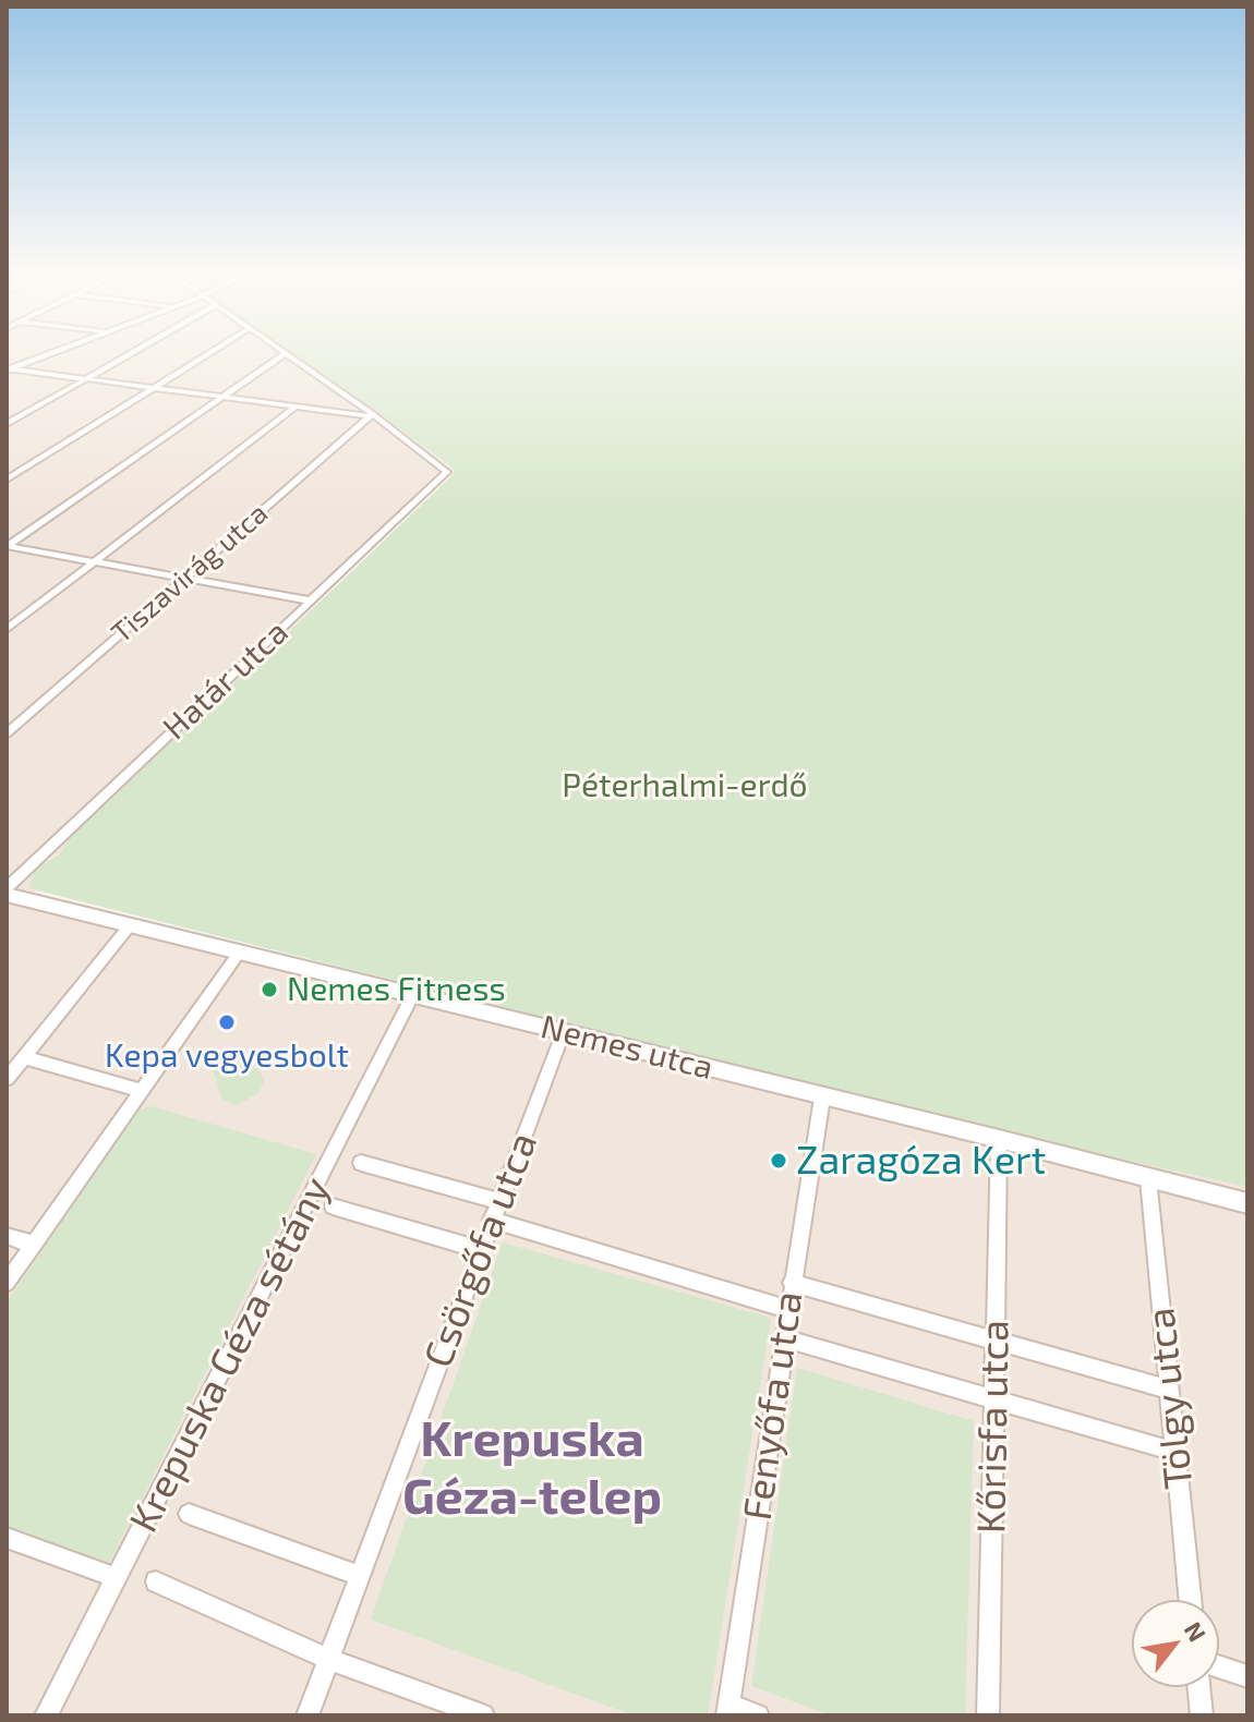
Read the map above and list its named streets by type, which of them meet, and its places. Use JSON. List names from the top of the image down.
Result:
{
  "streets": {
    "street": [
      "Tiszavirág utca",
      "Határ utca",
      "Nemes utca",
      "Csörgőfa utca",
      "Krepuska Géza sétány",
      "Tölgy utca",
      "Fenyőfa utca",
      "Kőrisfa utca"
    ]
  },
  "crossings": [
    ["Tiszavirág utca", "Határ utca"],
    ["Határ utca", "Nemes utca"],
    ["Nemes utca", "Csörgőfa utca"],
    ["Nemes utca", "Krepuska Géza sétány"],
    ["Nemes utca", "Tölgy utca"],
    ["Nemes utca", "Fenyőfa utca"],
    ["Nemes utca", "Kőrisfa utca"]
  ],
  "districts": ["Krepuska Géza-telep"],
  "parks": ["Péterhalmi-erdő"],
  "places": ["Nemes Fitness", "Kepa vegyesbolt", "Zaragóza Kert"],
  "north": "top right"
}
